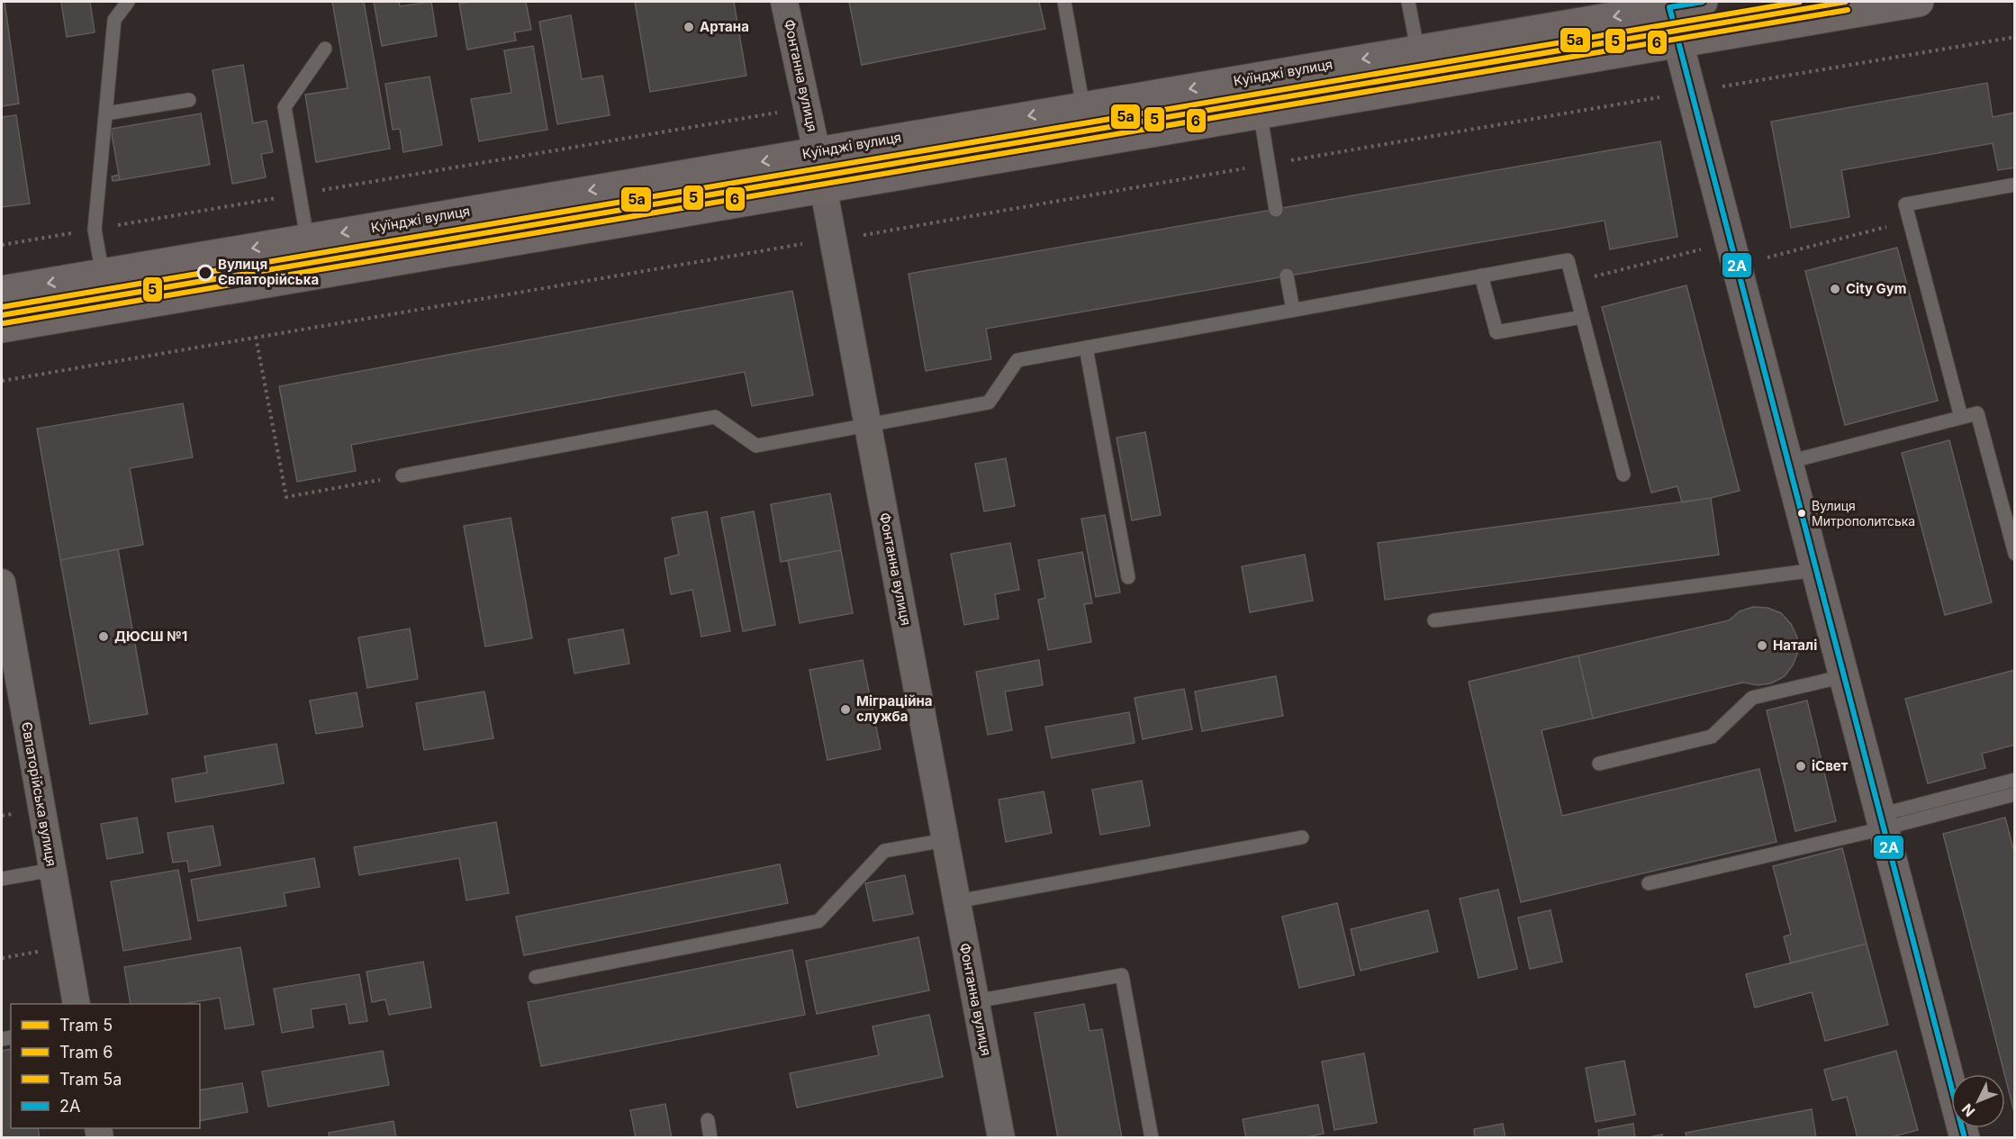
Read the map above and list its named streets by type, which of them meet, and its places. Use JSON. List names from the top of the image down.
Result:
{
  "streets": {
    "main road": ["Куїнджі вулиця"],
    "street": ["Фонтанна вулиця", "Євпаторійська вулиця"]
  },
  "crossings": [
    ["Куїнджі вулиця", "Фонтанна вулиця"]
  ],
  "places": [
    "Артана",
    "Вулиця Євпаторійська",
    "City Gym",
    "Вулиця Митрополитська",
    "ДЮСШ №1",
    "Наталі",
    "Міграційна служба",
    "iСвет"
  ],
  "lines": [
    "tram line 5",
    "tram line 5а",
    "transit line 2А",
    "tram line 6"
  ],
  "legend": [
    "Tram 5",
    "Tram 6",
    "Tram 5а",
    "2А"
  ],
  "north": "bottom left"
}
